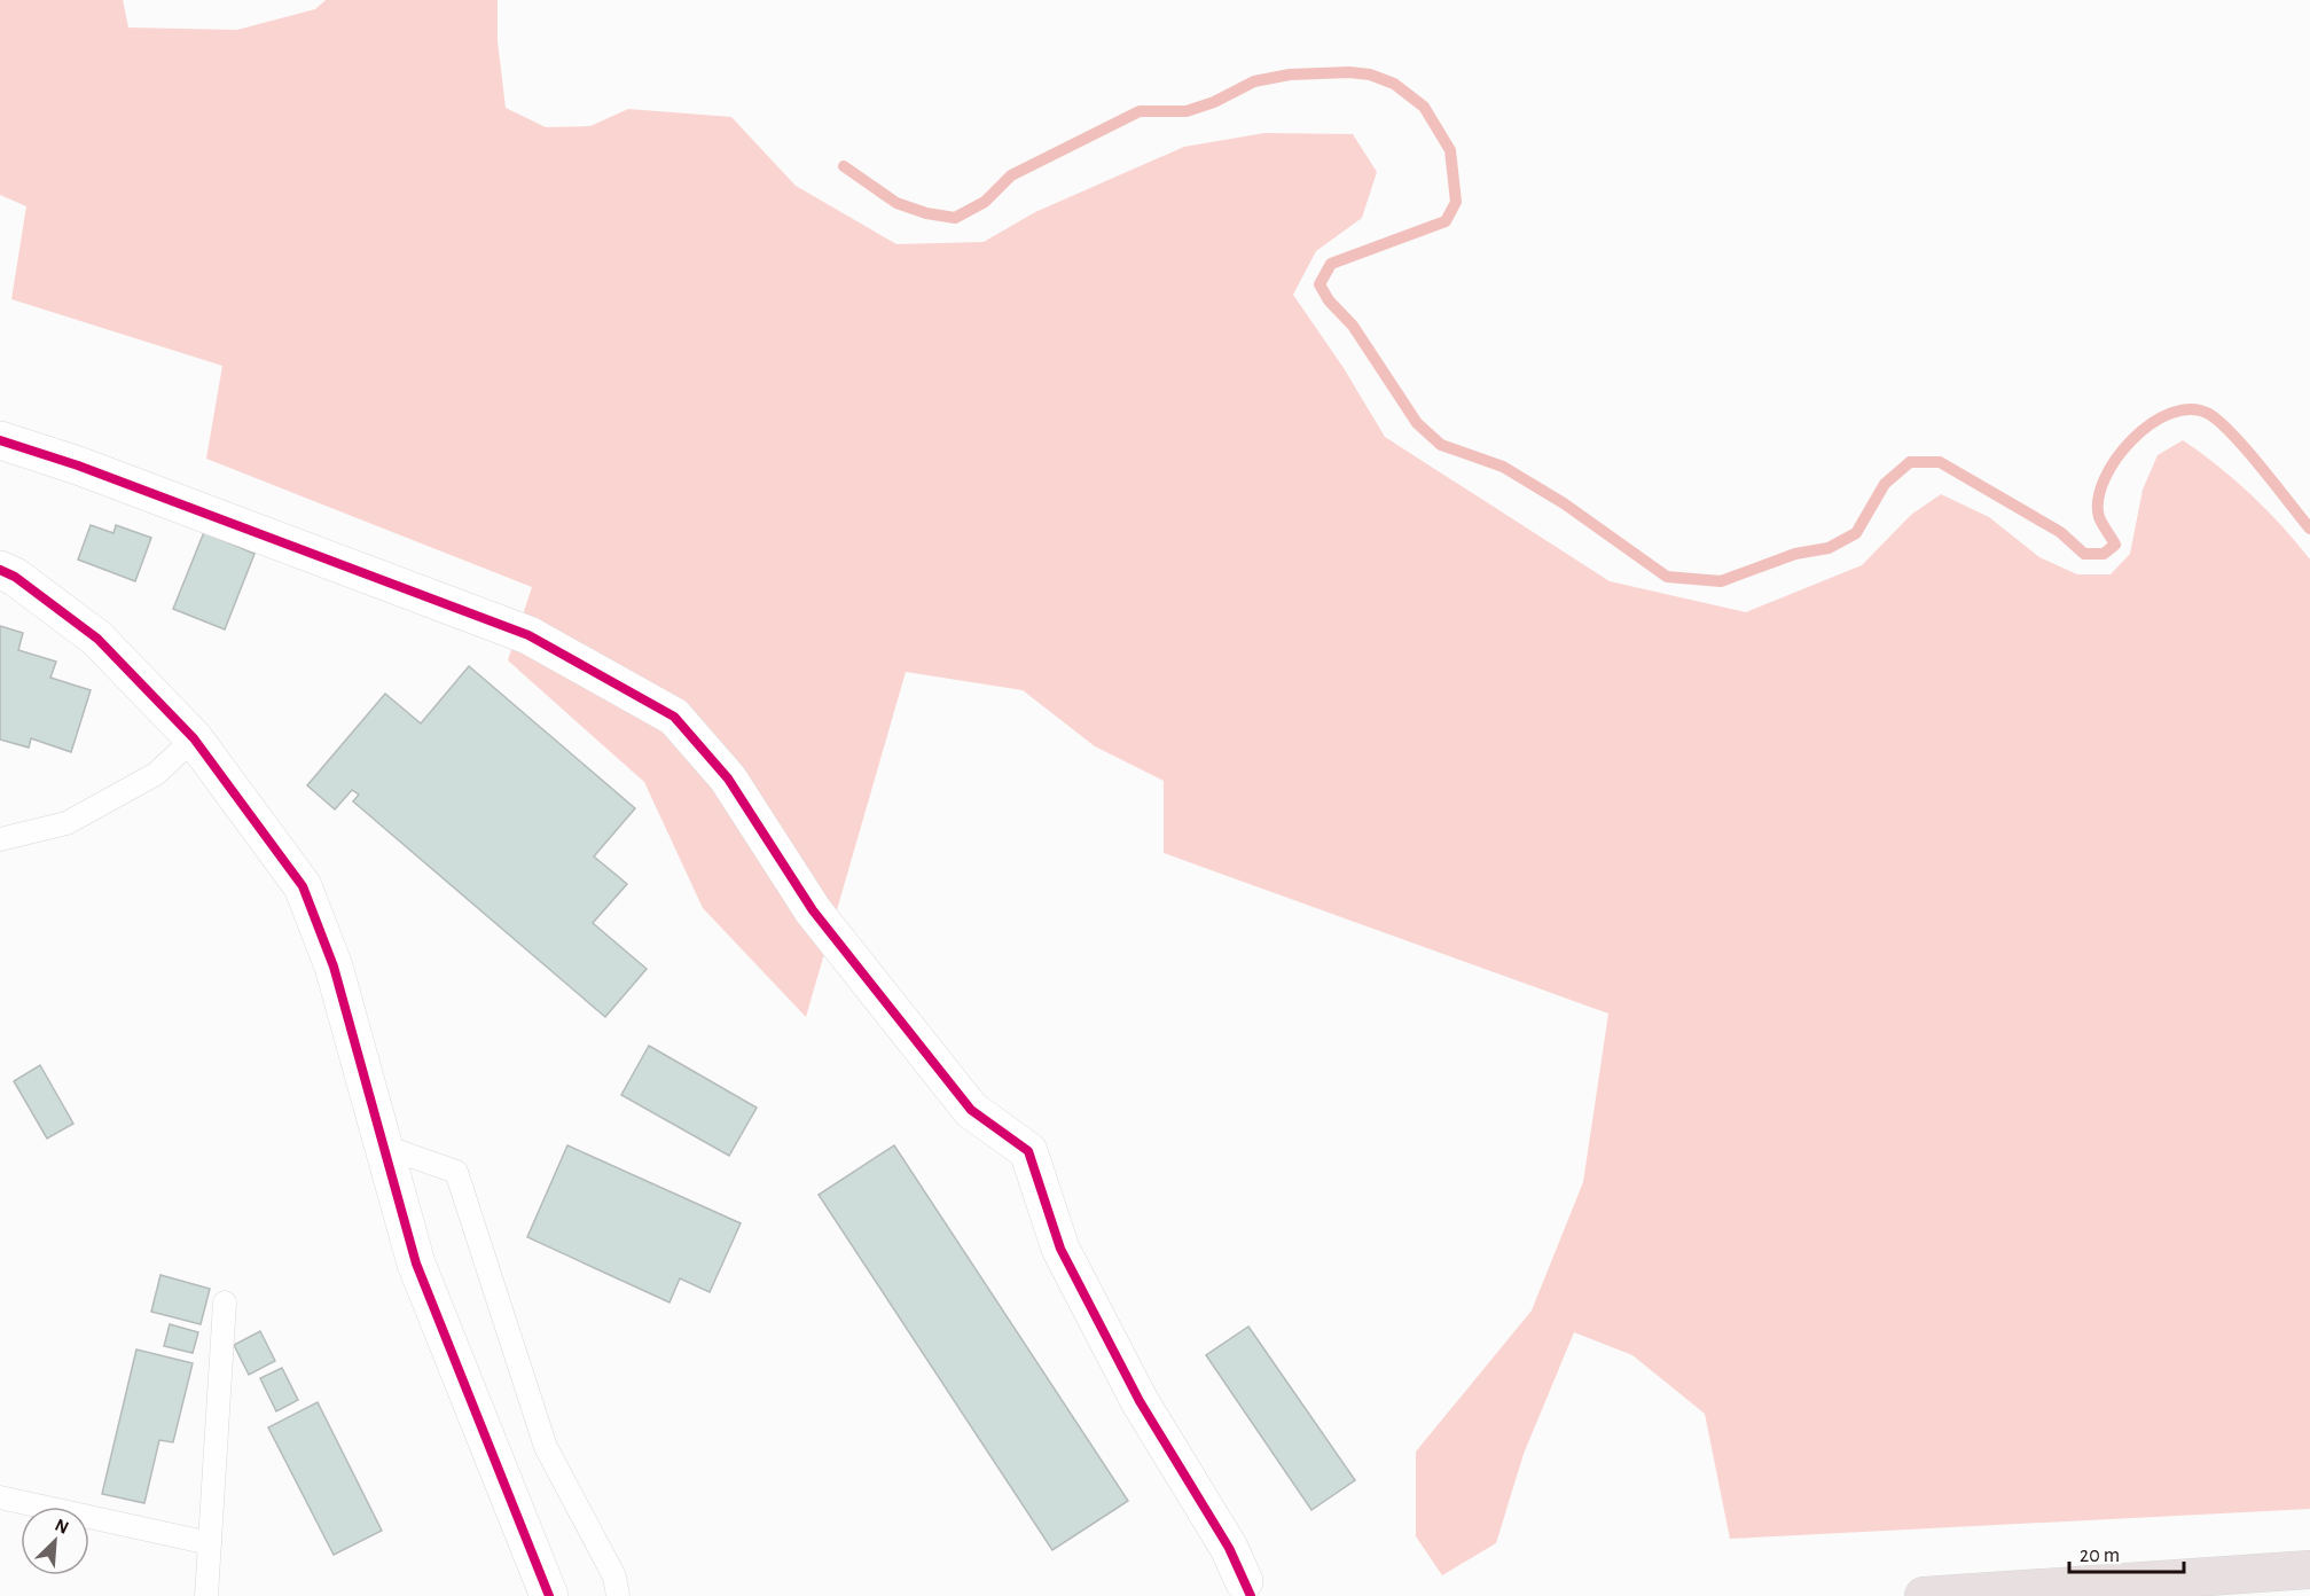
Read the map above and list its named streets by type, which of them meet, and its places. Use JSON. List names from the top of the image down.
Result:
{
  "scale_bar": "20 m",
  "north": "top right"
}
